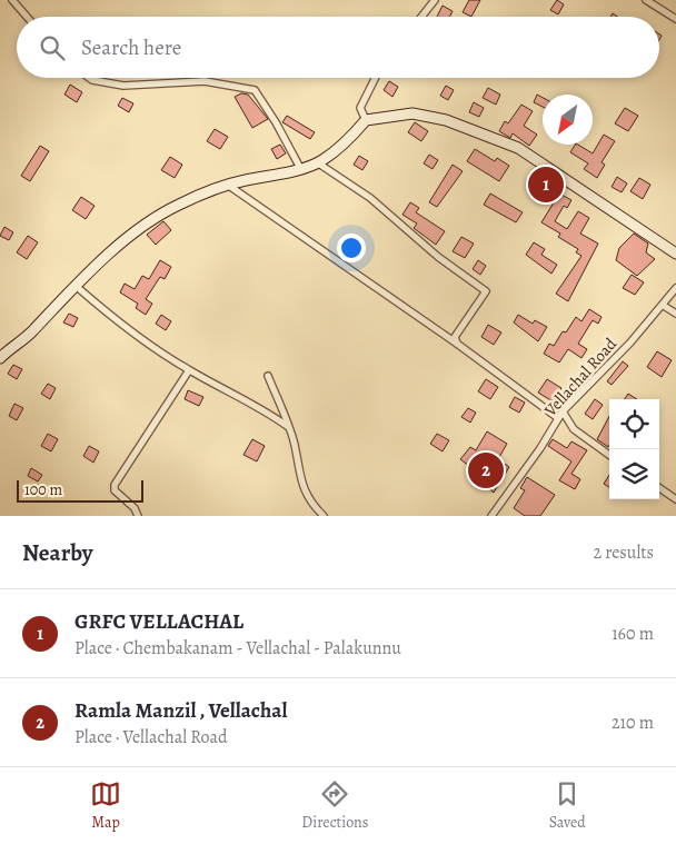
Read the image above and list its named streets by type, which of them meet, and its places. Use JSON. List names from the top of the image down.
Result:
{
  "streets": {
    "street": ["Vellachal Road"]
  },
  "scale_bar": "100 m",
  "north": "bottom left",
  "page": {
    "search": "Search here",
    "pins": ["1", "2"],
    "scale": "100 m",
    "heading": ["Nearby", "2 results"],
    "list": [
      {
        "mark": "1",
        "name": "GRFC VELLACHAL",
        "note": "Place · Chembakanam - Vellachal - Palakunnu",
        "value": "160 m"
      },
      {
        "mark": "2",
        "name": "Ramla Manzil , Vellachal",
        "note": "Place · Vellachal Road",
        "value": "210 m"
      }
    ],
    "nav": ["Map", "Directions", "Saved"]
  }
}
